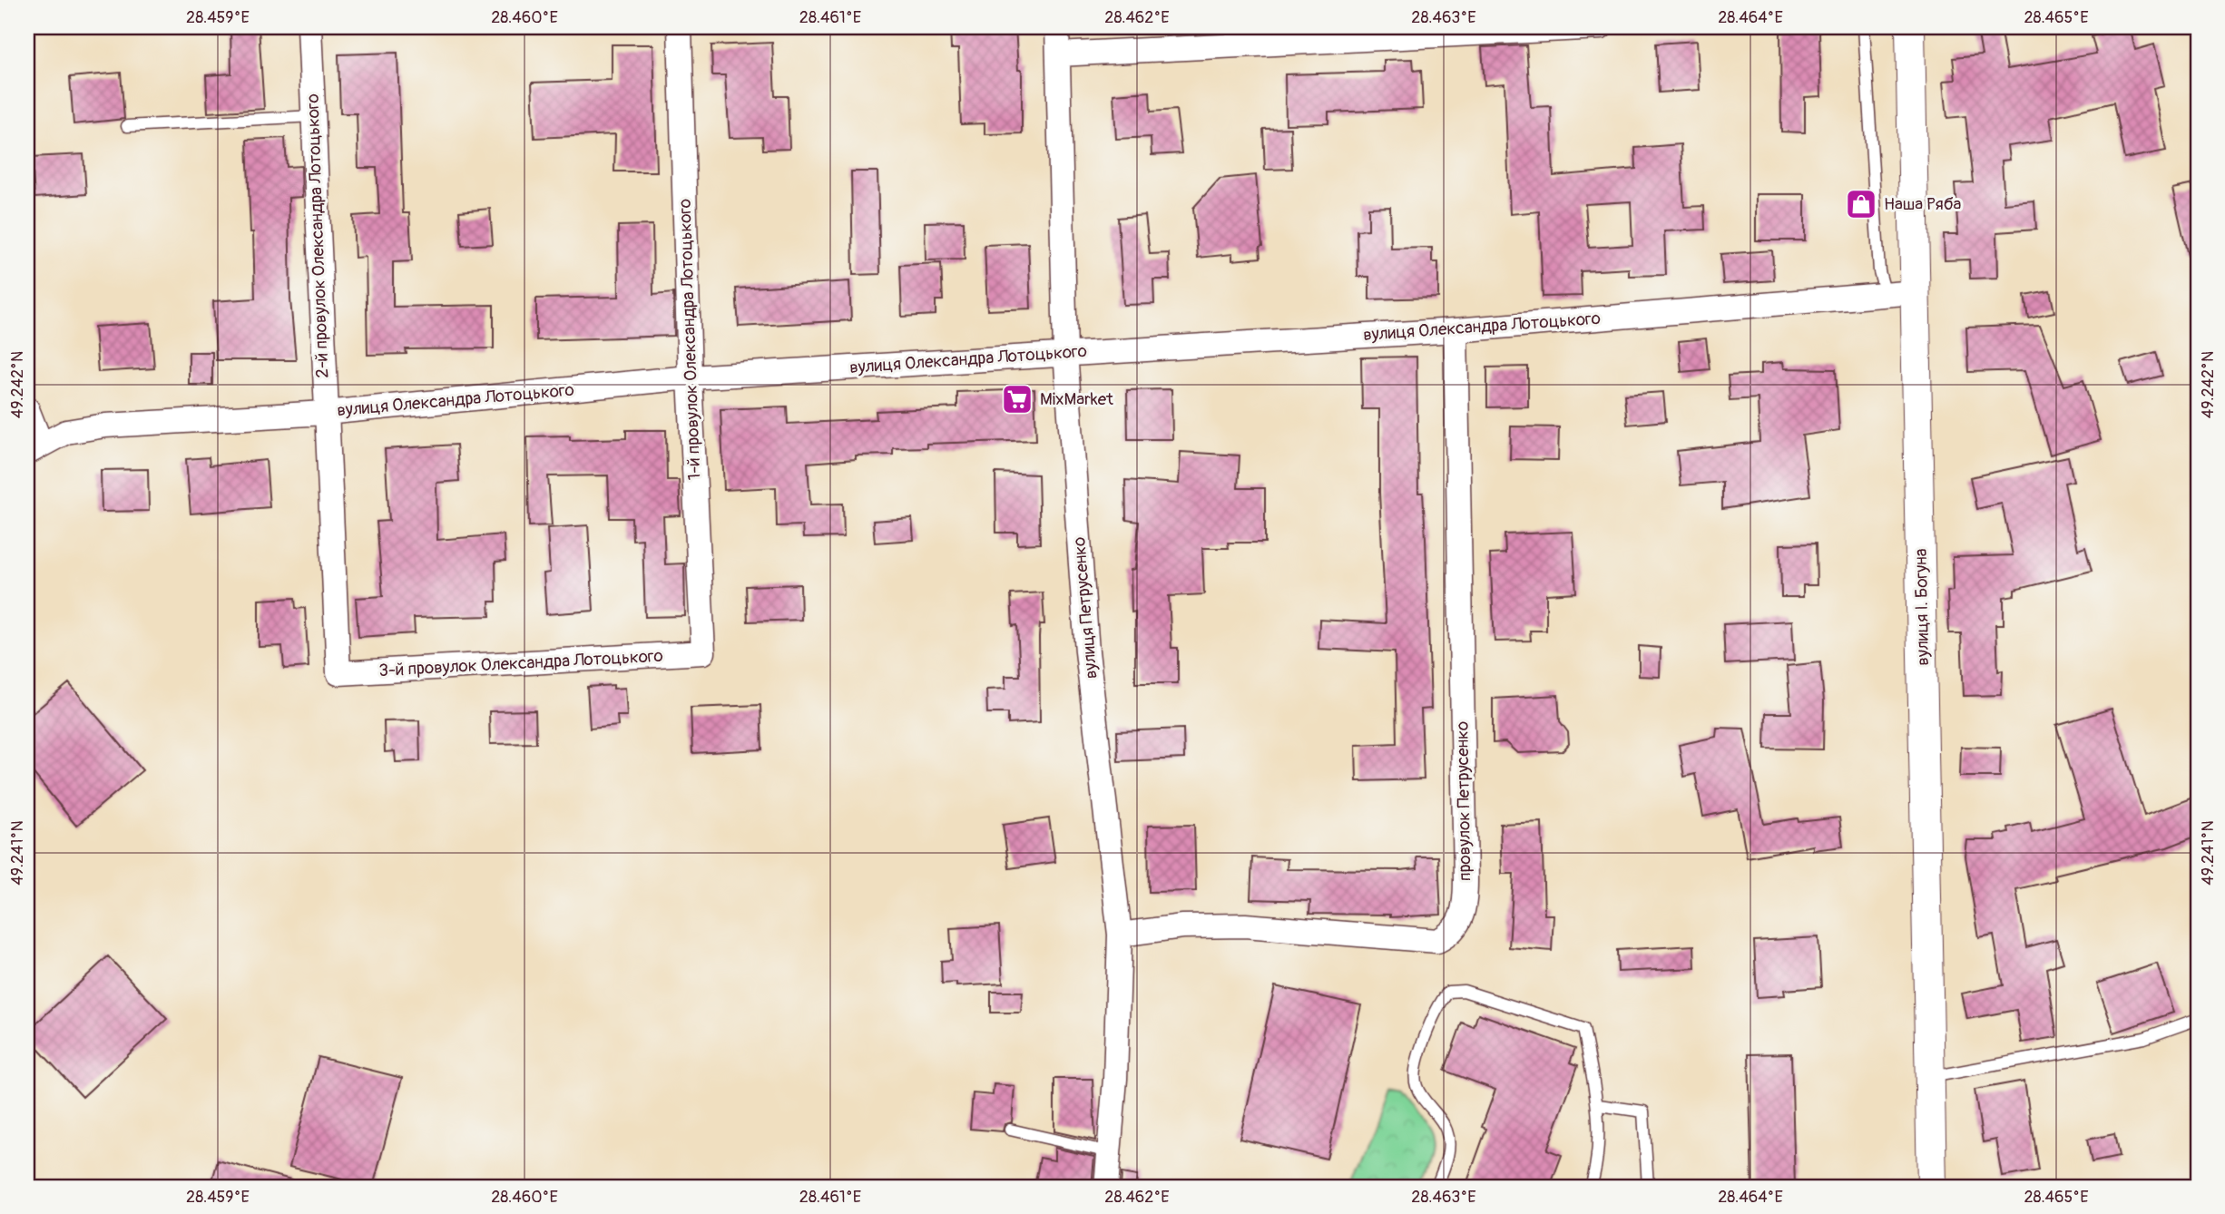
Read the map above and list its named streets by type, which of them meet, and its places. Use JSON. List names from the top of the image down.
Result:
{
  "streets": {
    "street": [
      "2-й провулок Олександра Лотоцького",
      "вулиця Олександра Лотоцького",
      "1-й провулок Олександра Лотоцького",
      "вулиця І. Богуна",
      "вулиця Петрусенко",
      "3-й провулок Олександра Лотоцького",
      "провулок Петрусенко"
    ]
  },
  "crossings": [
    ["2-й провулок Олександра Лотоцького", "вулиця Олександра Лотоцького"],
    ["2-й провулок Олександра Лотоцького", "3-й провулок Олександра Лотоцького"],
    ["вулиця Олександра Лотоцького", "1-й провулок Олександра Лотоцького"],
    ["вулиця Олександра Лотоцького", "вулиця І. Богуна"],
    ["вулиця Олександра Лотоцького", "вулиця Петрусенко"],
    ["вулиця Олександра Лотоцького", "провулок Петрусенко"],
    ["1-й провулок Олександра Лотоцького", "3-й провулок Олександра Лотоцького"],
    ["вулиця Петрусенко", "провулок Петрусенко"]
  ],
  "places": {
    "shop": ["Наша Ряба"],
    "supermarket": ["MixMarket"]
  },
  "coordinates": [
    "28.459°E",
    "28.460°E",
    "28.461°E",
    "28.462°E",
    "28.463°E",
    "28.464°E",
    "28.465°E",
    "49.242°N",
    "49.241°N"
  ]
}
